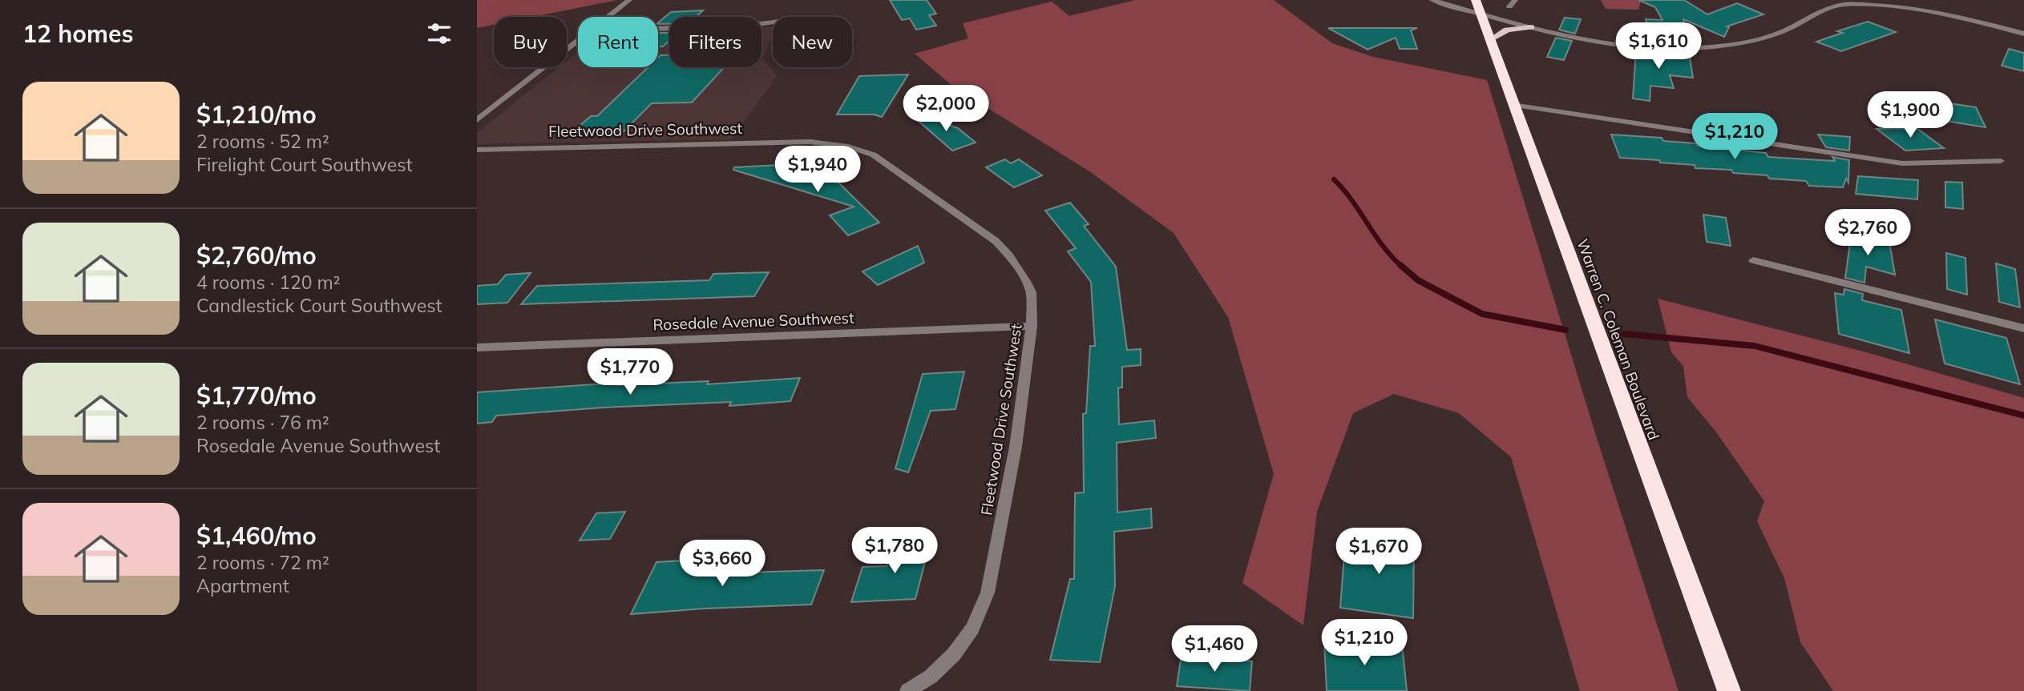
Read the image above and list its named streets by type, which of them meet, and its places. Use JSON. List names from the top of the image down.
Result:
{
  "streets": {
    "highway": ["Warren C. Coleman Boulevard"],
    "street": ["Fleetwood Drive Southwest", "Rosedale Avenue Southwest"]
  },
  "crossings": [
    ["Fleetwood Drive Southwest", "Rosedale Avenue Southwest"]
  ],
  "page": {
    "heading": "12 homes",
    "chip": [
      "Buy",
      "Rent",
      "Filters",
      "New"
    ],
    "price": [
      "$1,610",
      "$2,000",
      "$1,900",
      "$1,210",
      "$1,940",
      "$2,760",
      "$1,770",
      "$1,780",
      "$1,670",
      "$3,660",
      "$1,210",
      "$1,460"
    ],
    "list": [
      {
        "name": "$1,210/mo",
        "note": "2 rooms · 52 m² · Firelight Court Southwest"
      },
      {
        "name": "$2,760/mo",
        "note": "4 rooms · 120 m² · Candlestick Court Southwest"
      },
      {
        "name": "$1,770/mo",
        "note": "2 rooms · 76 m² · Rosedale Avenue Southwest"
      },
      {
        "name": "$1,460/mo",
        "note": "2 rooms · 72 m² · Apartment"
      }
    ]
  }
}
